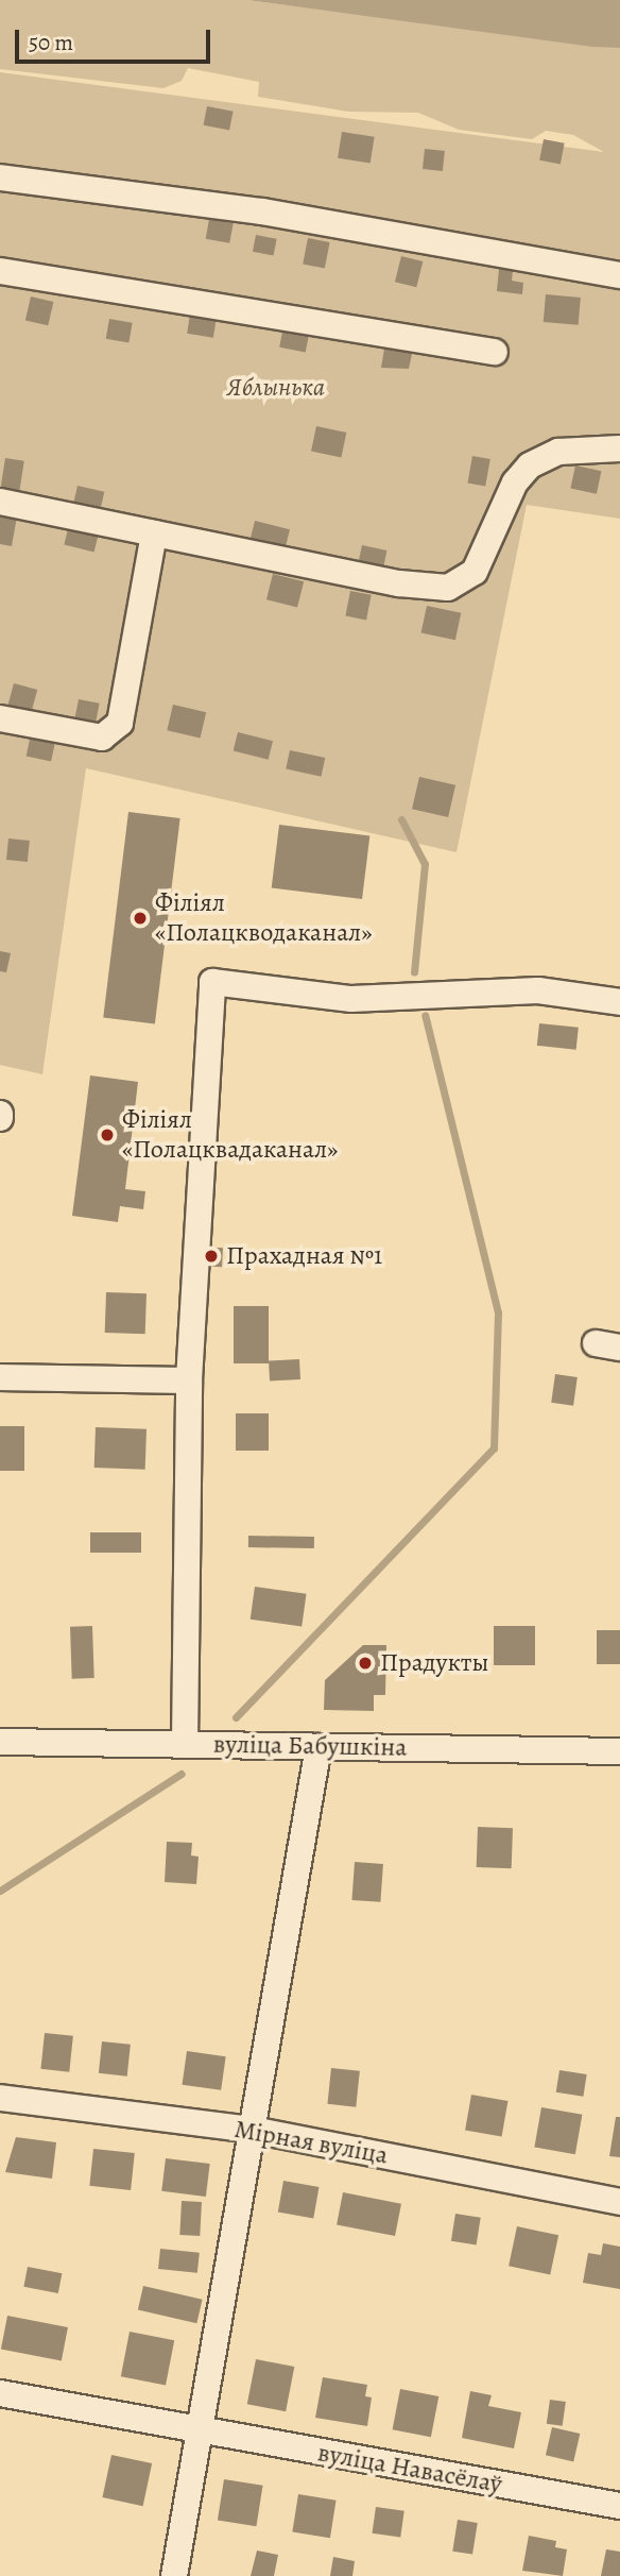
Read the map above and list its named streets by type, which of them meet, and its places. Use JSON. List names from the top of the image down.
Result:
{
  "streets": {
    "street": ["вуліца Бабушкіна", "Мірная вуліца", "вуліца Навасёлаў"]
  },
  "parks": ["Яблынька"],
  "places": [
    "Філіял «Полацкводаканал»",
    "Філіял «Полацквадаканал»",
    "Прахадная №1",
    "Прадукты"
  ],
  "scale_bar": "50 m"
}
